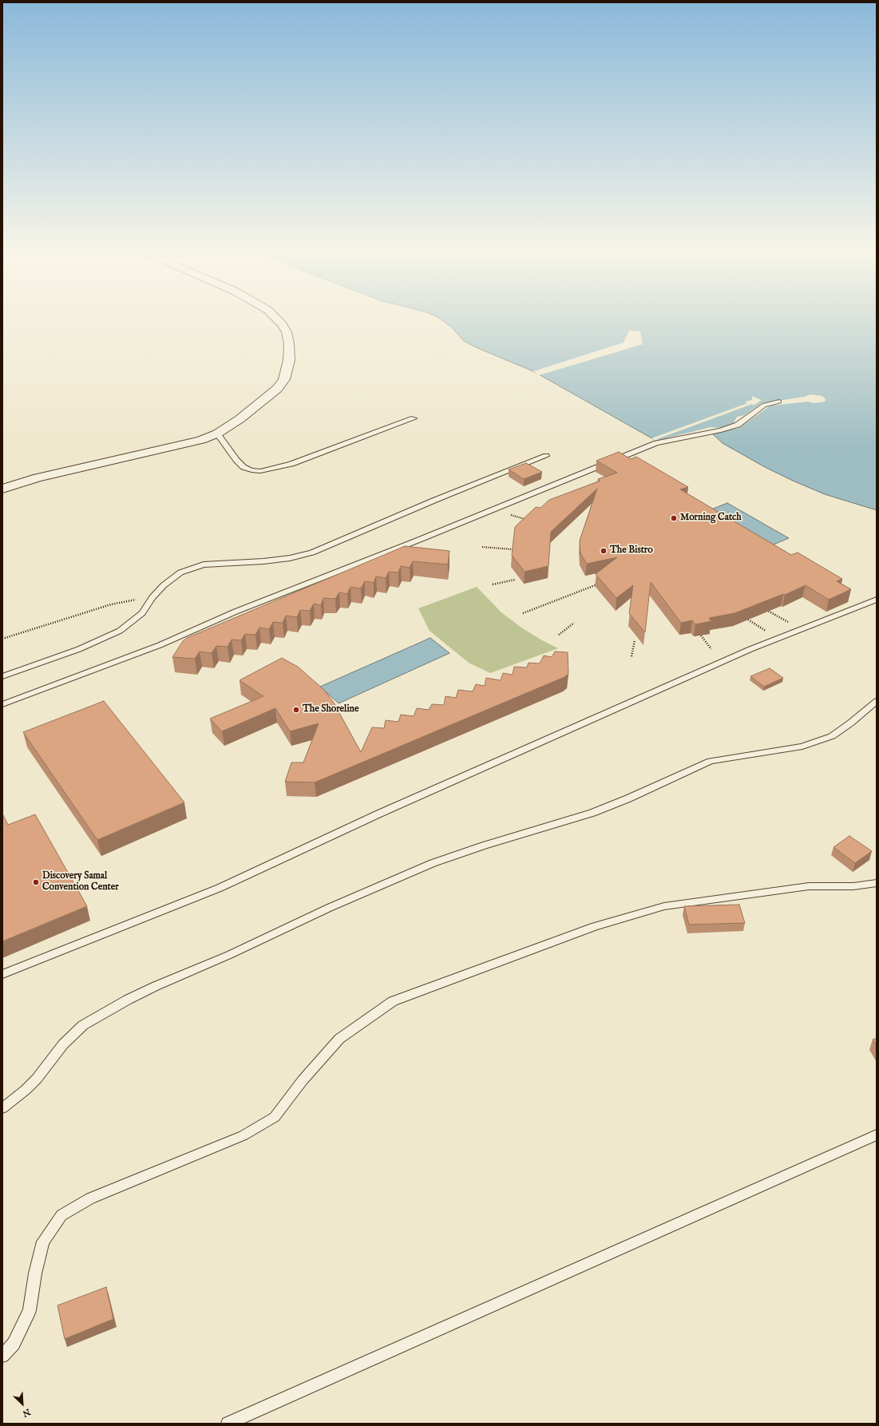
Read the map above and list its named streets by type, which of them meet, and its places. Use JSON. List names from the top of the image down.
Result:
{
  "places": [
    "Morning Catch",
    "The Bistro",
    "The Shoreline",
    "Discovery Samal Convention Center"
  ],
  "north": "bottom right"
}
